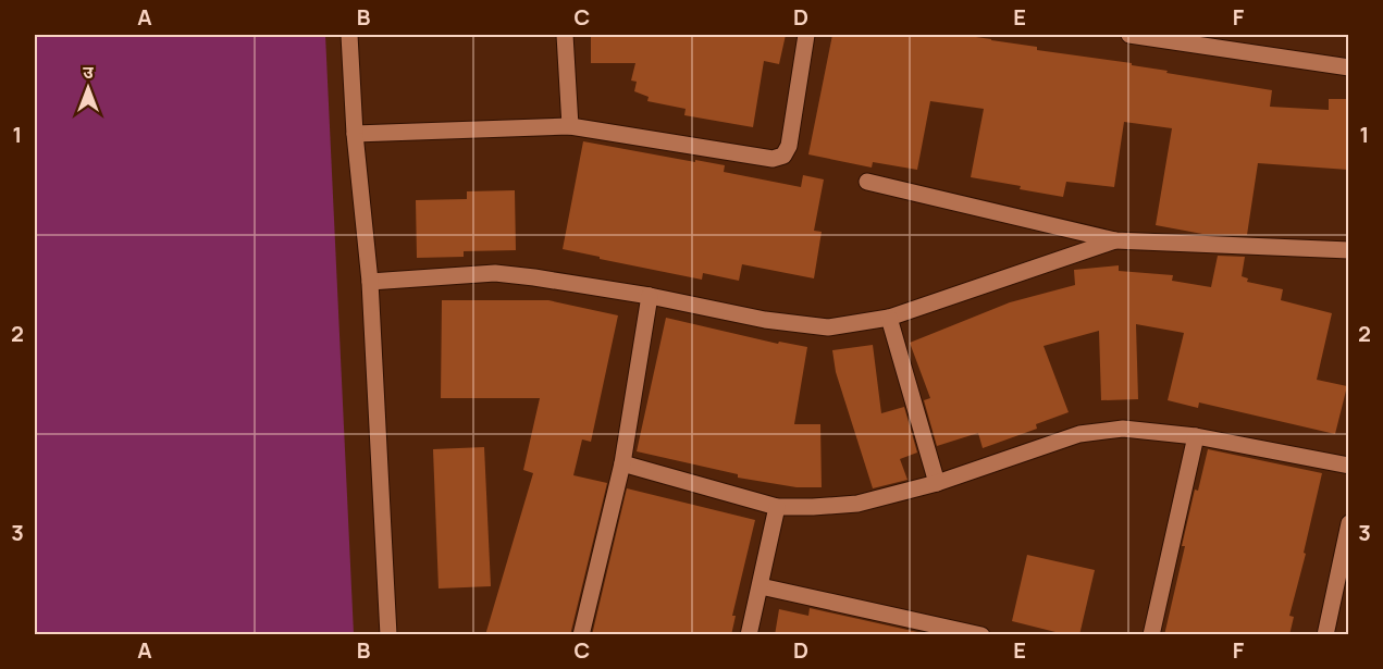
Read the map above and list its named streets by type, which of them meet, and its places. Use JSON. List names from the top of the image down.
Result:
{
  "north": "top",
  "grid": {
    "columns": [
      "A",
      "B",
      "C",
      "D",
      "E",
      "F"
    ],
    "rows": ["1", "2", "3"]
  }
}
